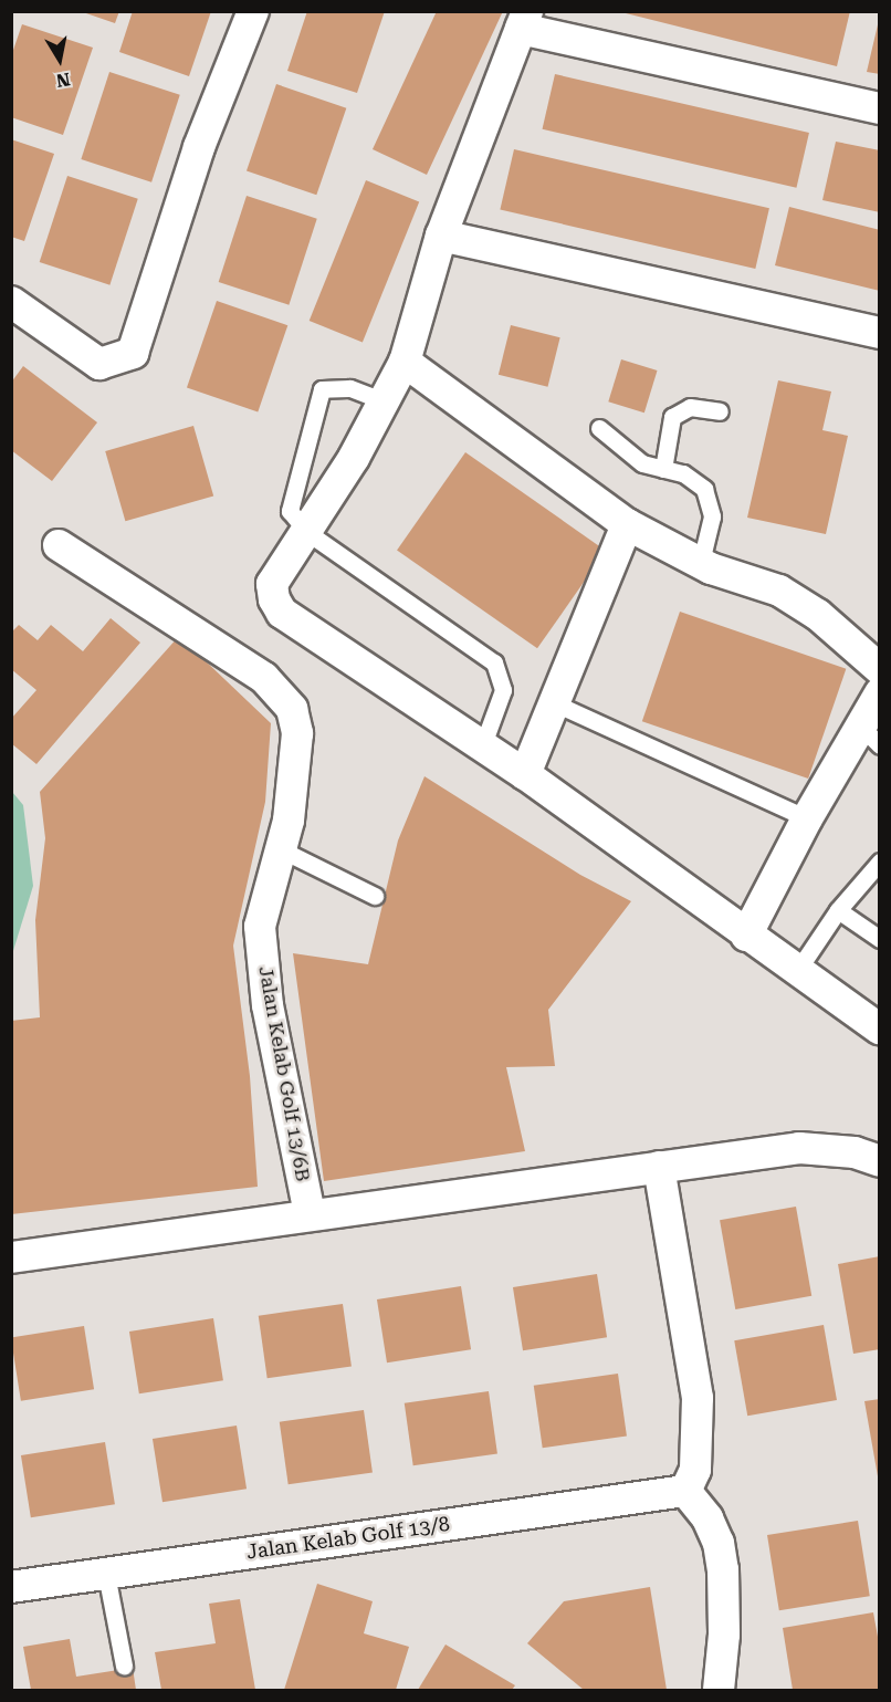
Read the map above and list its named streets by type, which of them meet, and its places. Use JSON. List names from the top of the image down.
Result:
{
  "streets": {
    "street": ["Jalan Kelab Golf 13/6B", "Jalan Kelab Golf 13/8"]
  },
  "north": "bottom"
}
